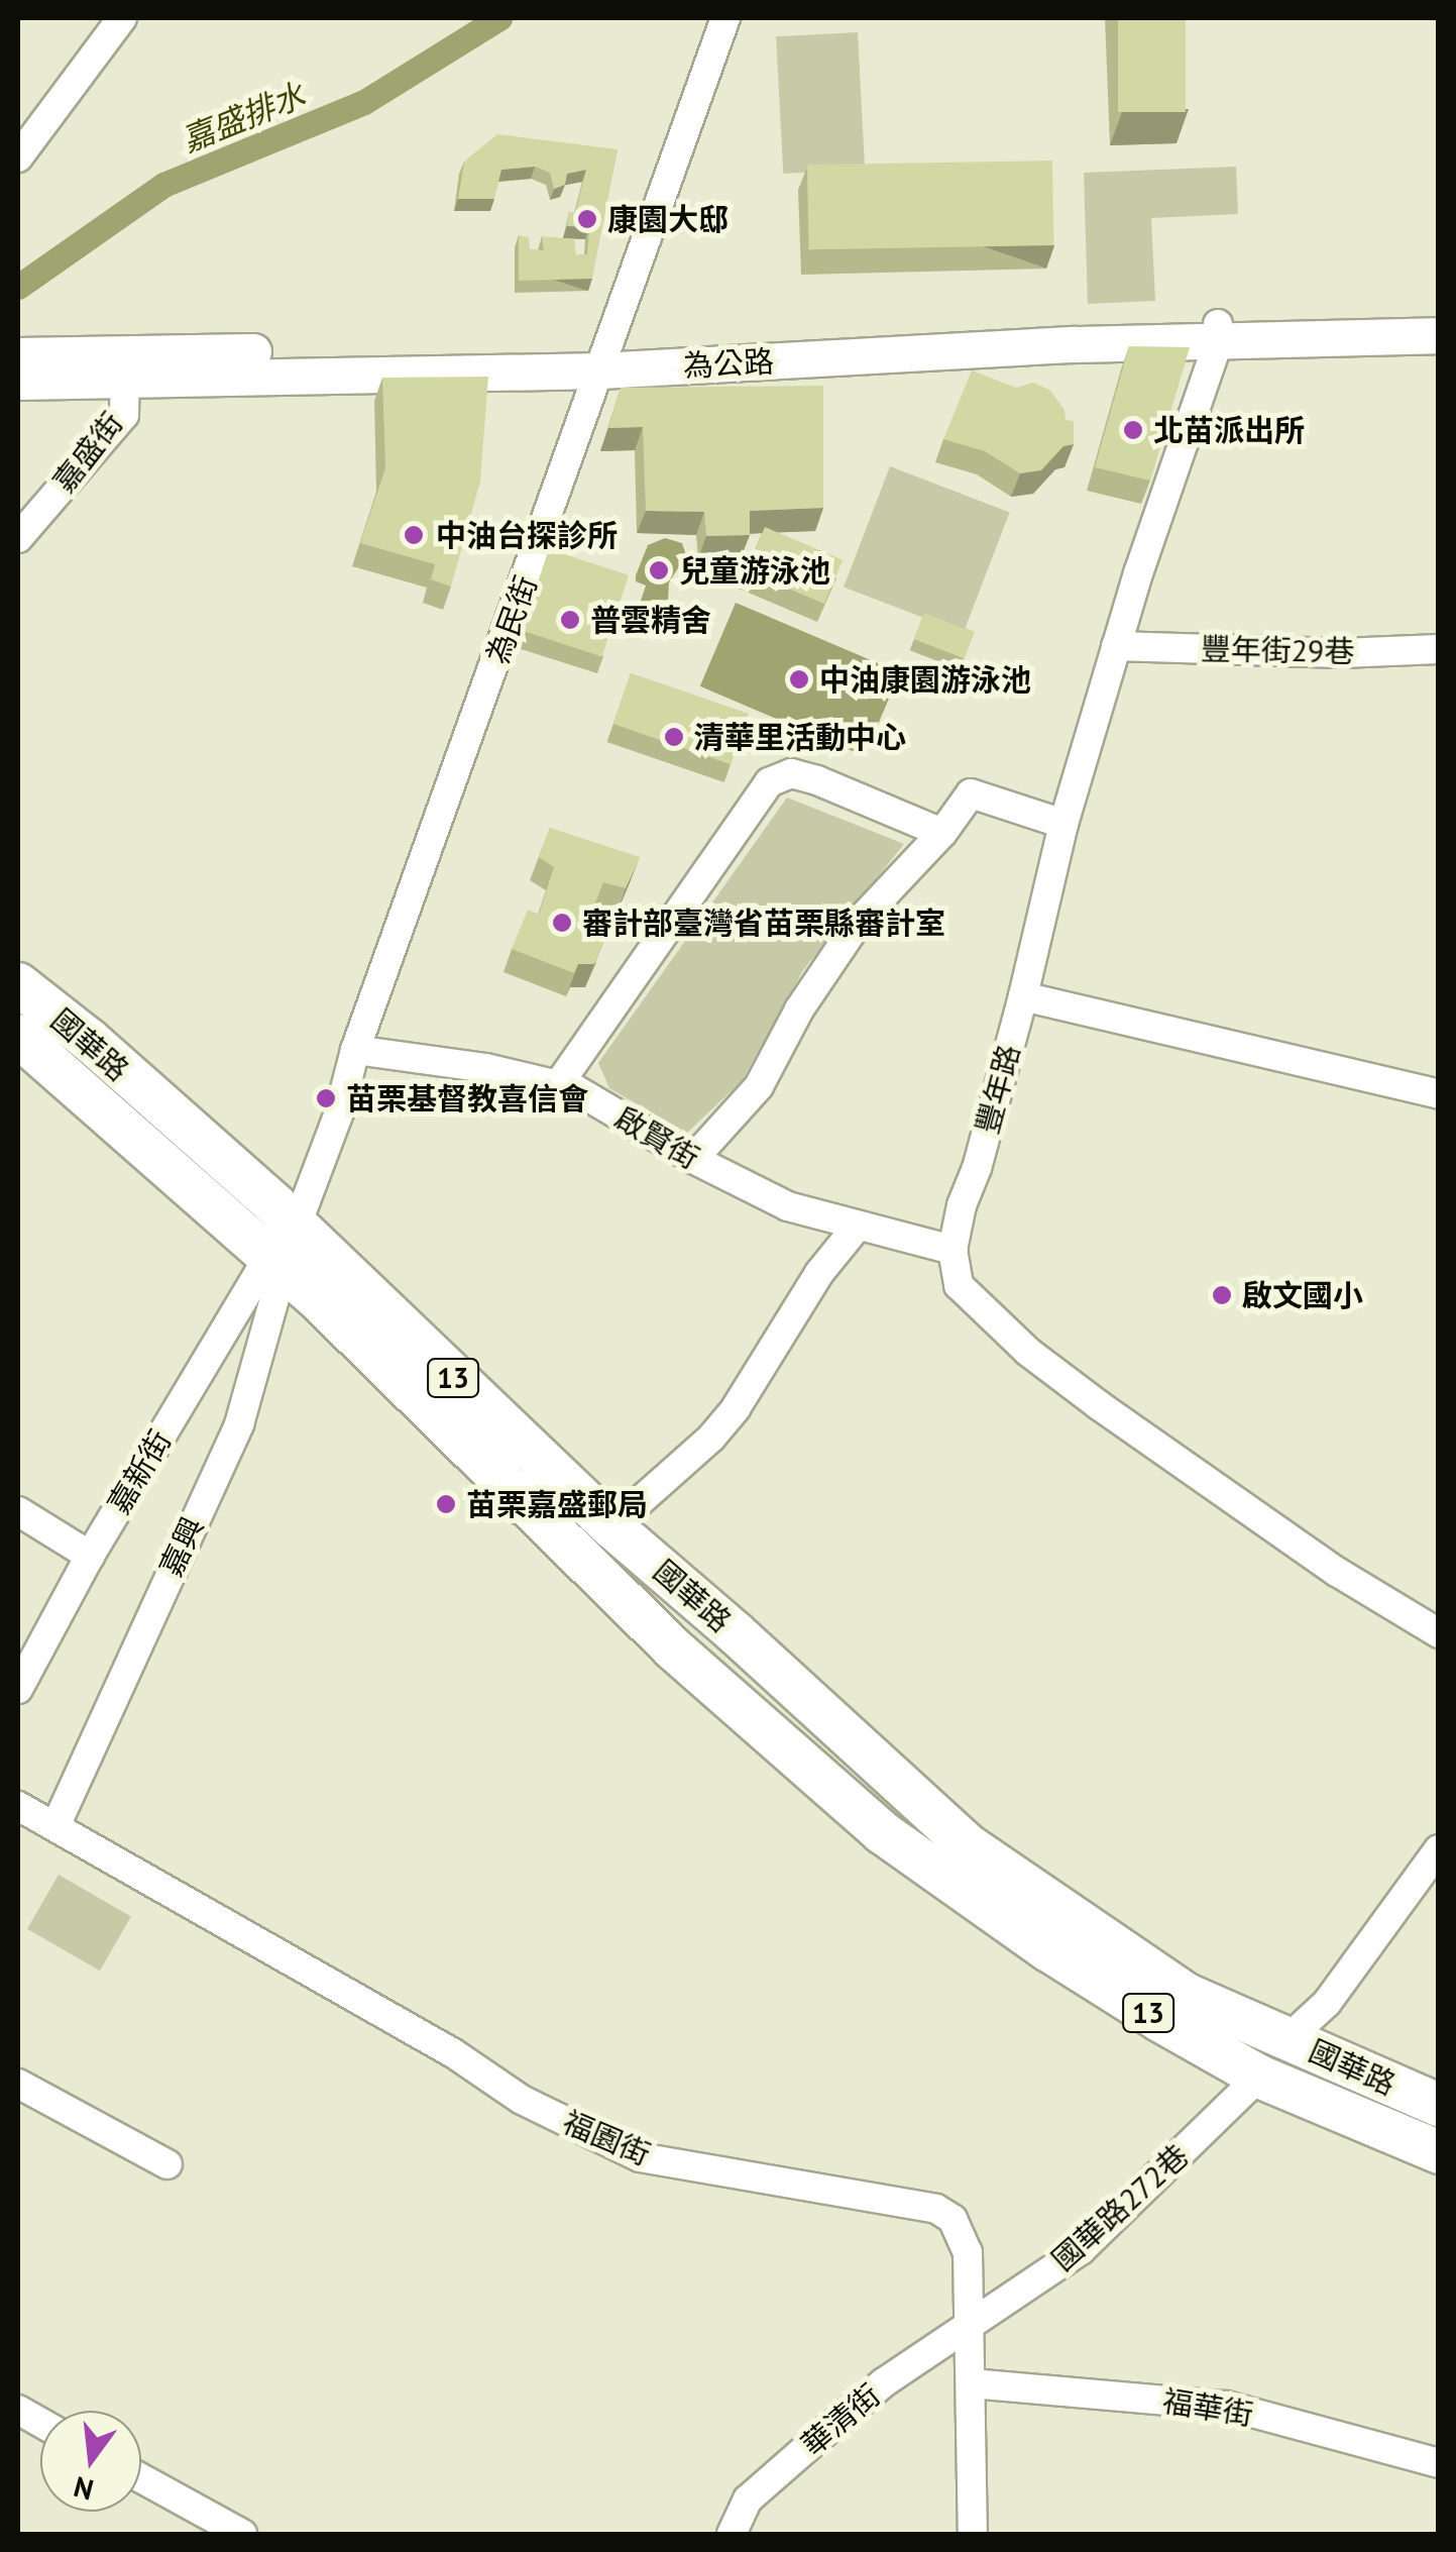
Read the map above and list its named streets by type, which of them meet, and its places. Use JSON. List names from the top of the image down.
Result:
{
  "streets": {
    "main road": ["國華路", "13"],
    "street": [
      "為公路",
      "嘉盛街",
      "為民街",
      "豐年街29巷",
      "豐年路",
      "啟賢街",
      "嘉新街",
      "嘉興",
      "福園街",
      "國華路272巷",
      "福華街",
      "華清街"
    ]
  },
  "crossings": [
    ["為公路", "嘉盛街"],
    ["為公路", "為民街"],
    ["為公路", "豐年路"],
    ["為民街", "國華路"],
    ["為民街", "啟賢街"],
    ["為民街", "嘉新街"],
    ["為民街", "嘉興"],
    ["豐年街29巷", "豐年路"],
    ["國華路", "嘉新街"],
    ["國華路", "嘉興"],
    ["國華路", "國華路272巷"],
    ["豐年路", "啟賢街"],
    ["嘉新街", "嘉興"],
    ["嘉興", "福園街"],
    ["福園街", "國華路272巷"],
    ["福園街", "福華街"],
    ["福園街", "華清街"],
    ["國華路272巷", "華清街"]
  ],
  "water": ["嘉盛排水"],
  "places": [
    "康園大邸",
    "北苗派出所",
    "中油台探診所",
    "兒童游泳池",
    "普雲精舍",
    "中油康園游泳池",
    "清華里活動中心",
    "審計部臺灣省苗栗縣審計室",
    "苗栗基督教喜信會",
    "啟文國小",
    "苗栗嘉盛郵局"
  ],
  "north": "bottom"
}
